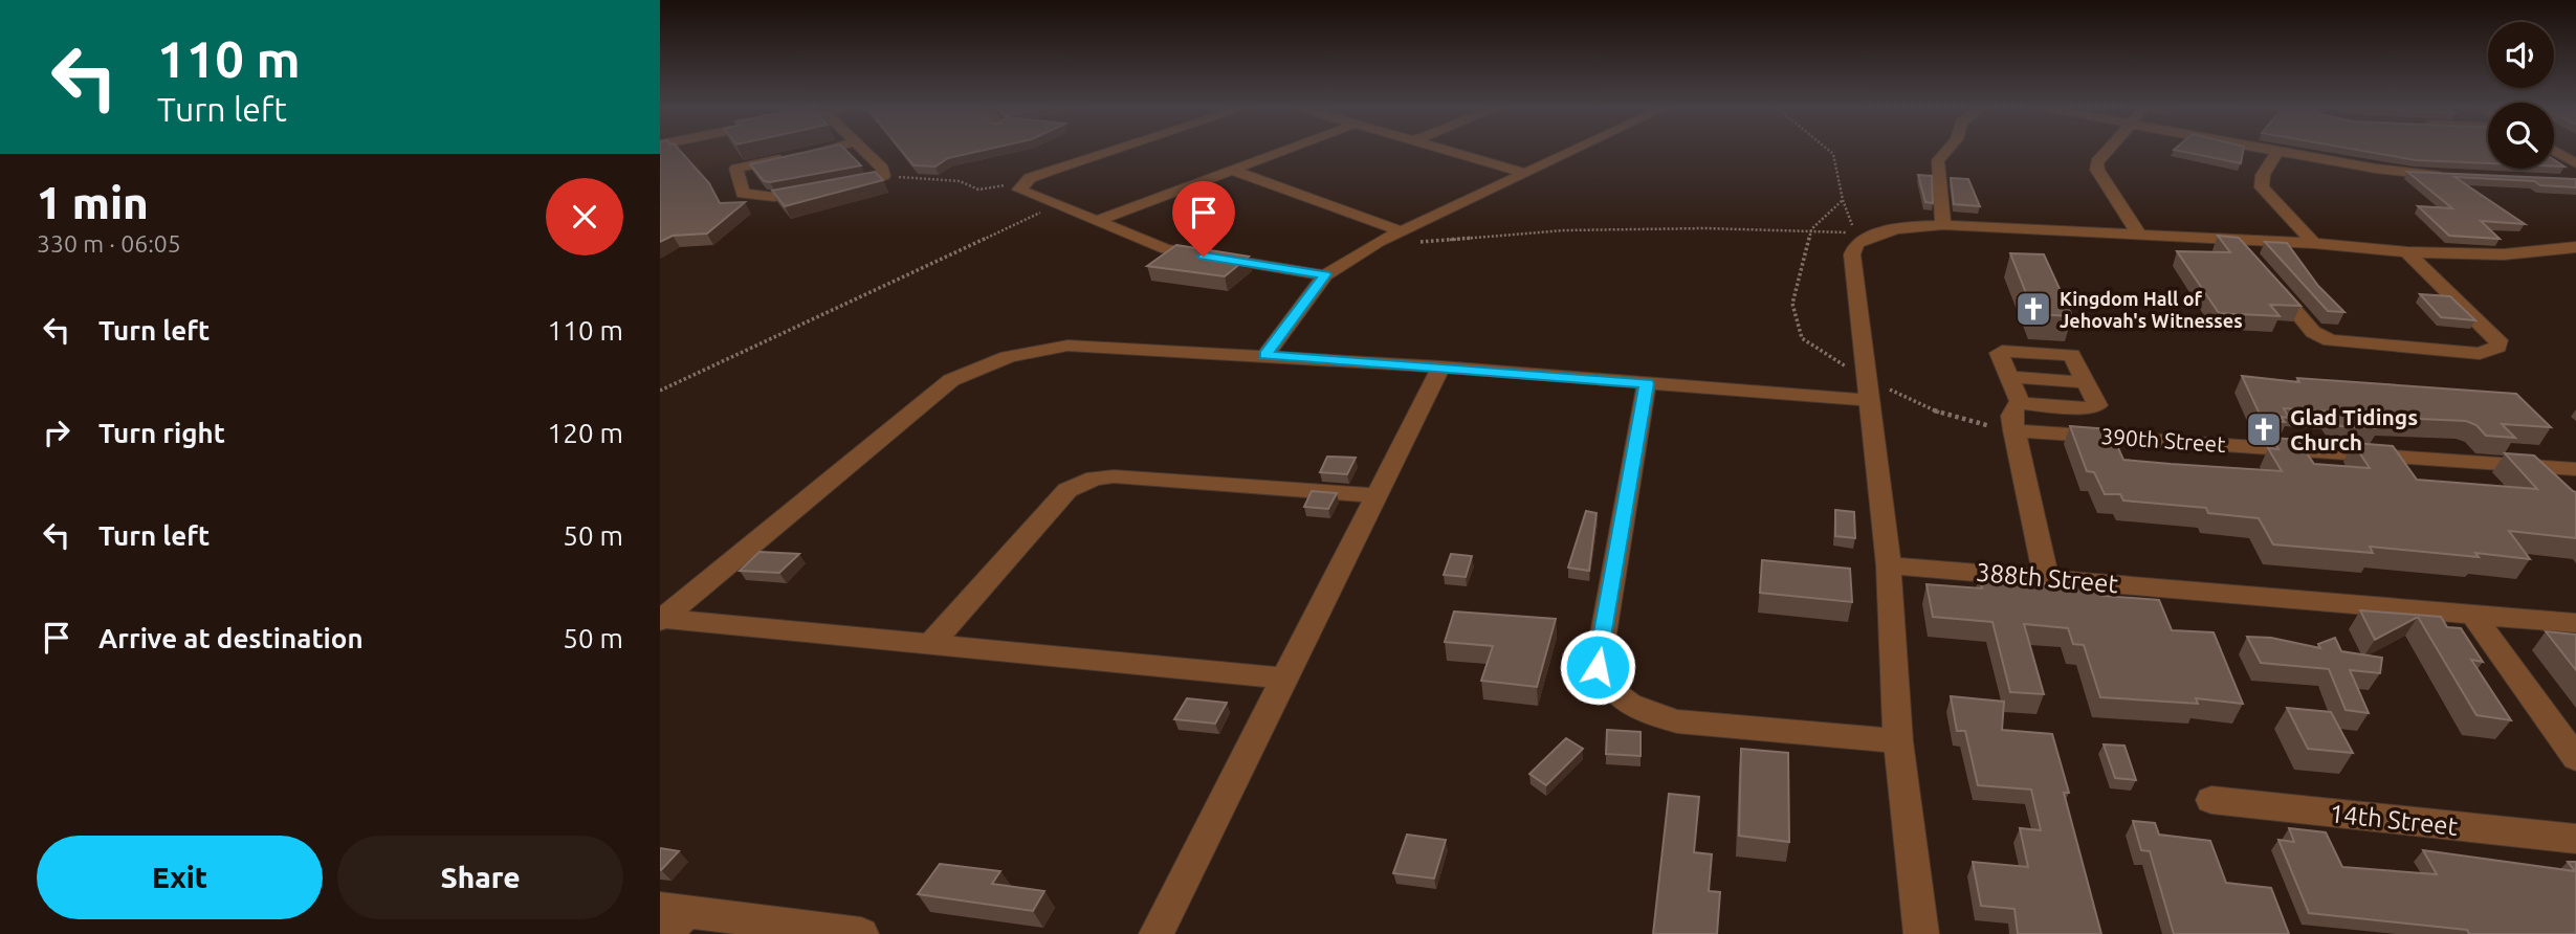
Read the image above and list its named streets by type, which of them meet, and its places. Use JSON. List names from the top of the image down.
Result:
{
  "streets": {
    "street": ["390th Street", "388th Street", "14th Street"]
  },
  "places": {
    "church": ["Kingdom Hall of Jehovah's Witnesses", "Glad Tidings Church"]
  },
  "page": {
    "turn": ["110 m", "Turn left"],
    "heading": ["1 min", "330 m · 06:05"],
    "list": [
      {
        "name": "Turn left",
        "value": "110 m"
      },
      {
        "name": "Turn right",
        "value": "120 m"
      },
      {
        "name": "Turn left",
        "value": "50 m"
      },
      {
        "name": "Arrive at destination",
        "value": "50 m"
      }
    ],
    "buttons": ["Exit", "Share"]
  }
}
